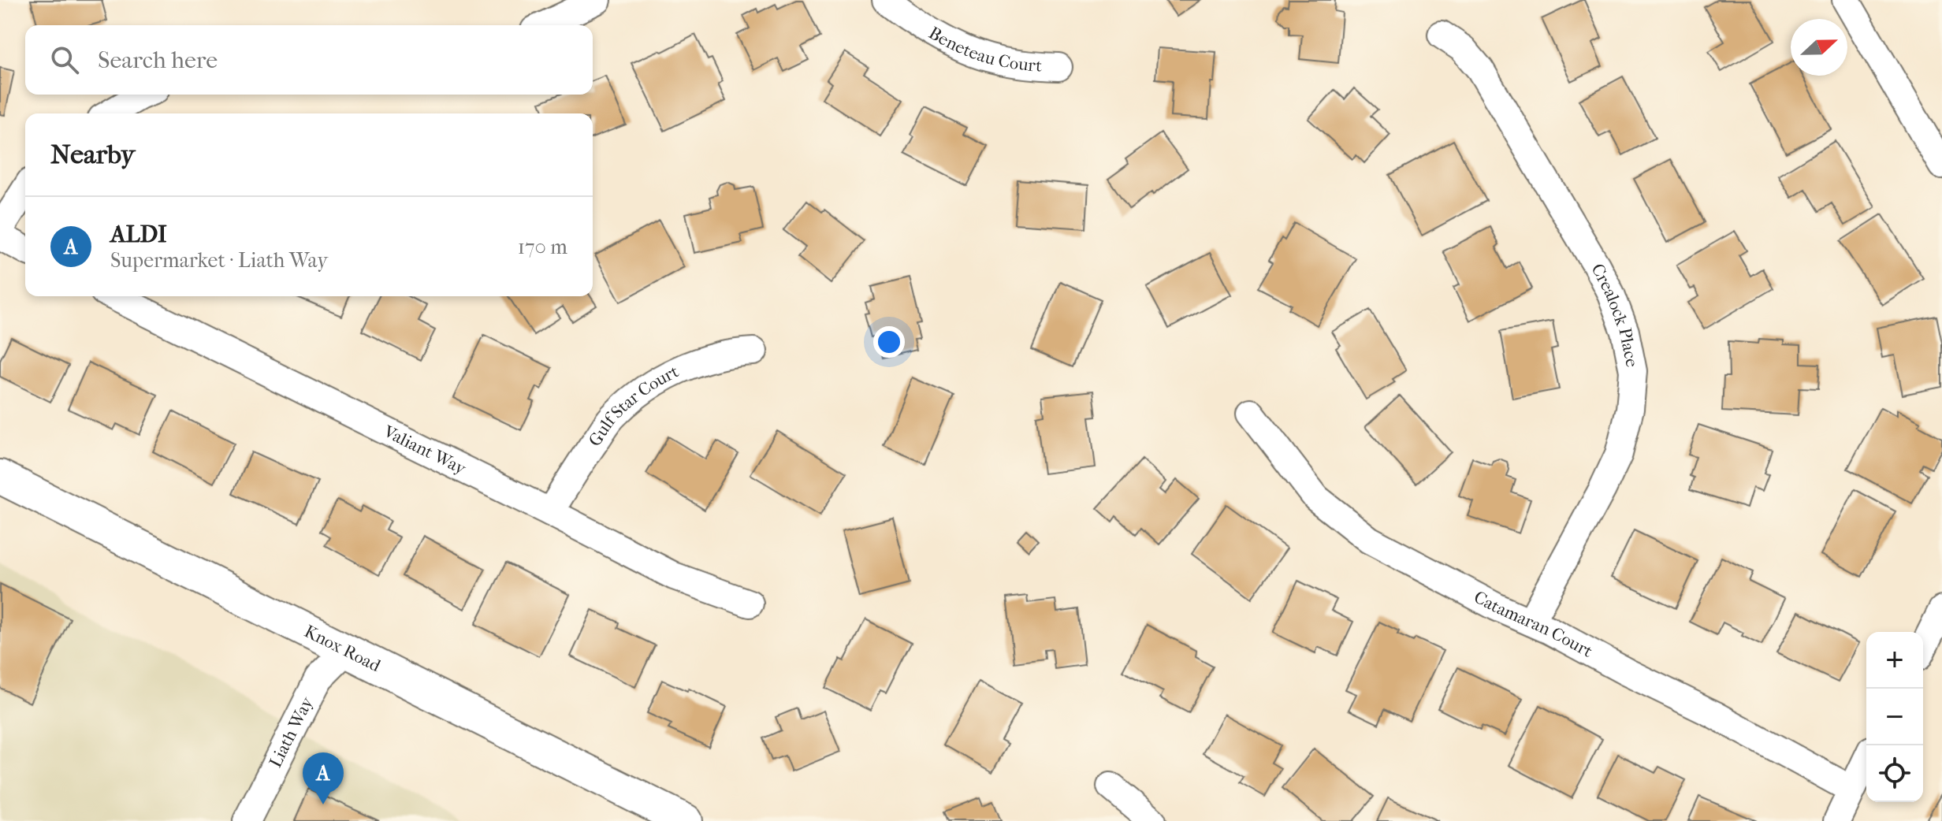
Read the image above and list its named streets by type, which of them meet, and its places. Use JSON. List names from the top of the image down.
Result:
{
  "streets": {
    "street": [
      "Beneteau Court",
      "Crealock Place",
      "Gulf Star Court",
      "Valiant Way",
      "Catamaran Court",
      "Knox Road",
      "Liath Way"
    ]
  },
  "crossings": [
    ["Crealock Place", "Catamaran Court"],
    ["Gulf Star Court", "Valiant Way"],
    ["Knox Road", "Liath Way"]
  ],
  "north": "right",
  "page": {
    "search": "Search here",
    "heading": "Nearby",
    "list": [
      {
        "mark": "A",
        "name": "ALDI",
        "note": "Supermarket · Liath Way",
        "value": "170 m"
      }
    ],
    "map_buttons": ["+", "−"],
    "pins": "A"
  }
}
